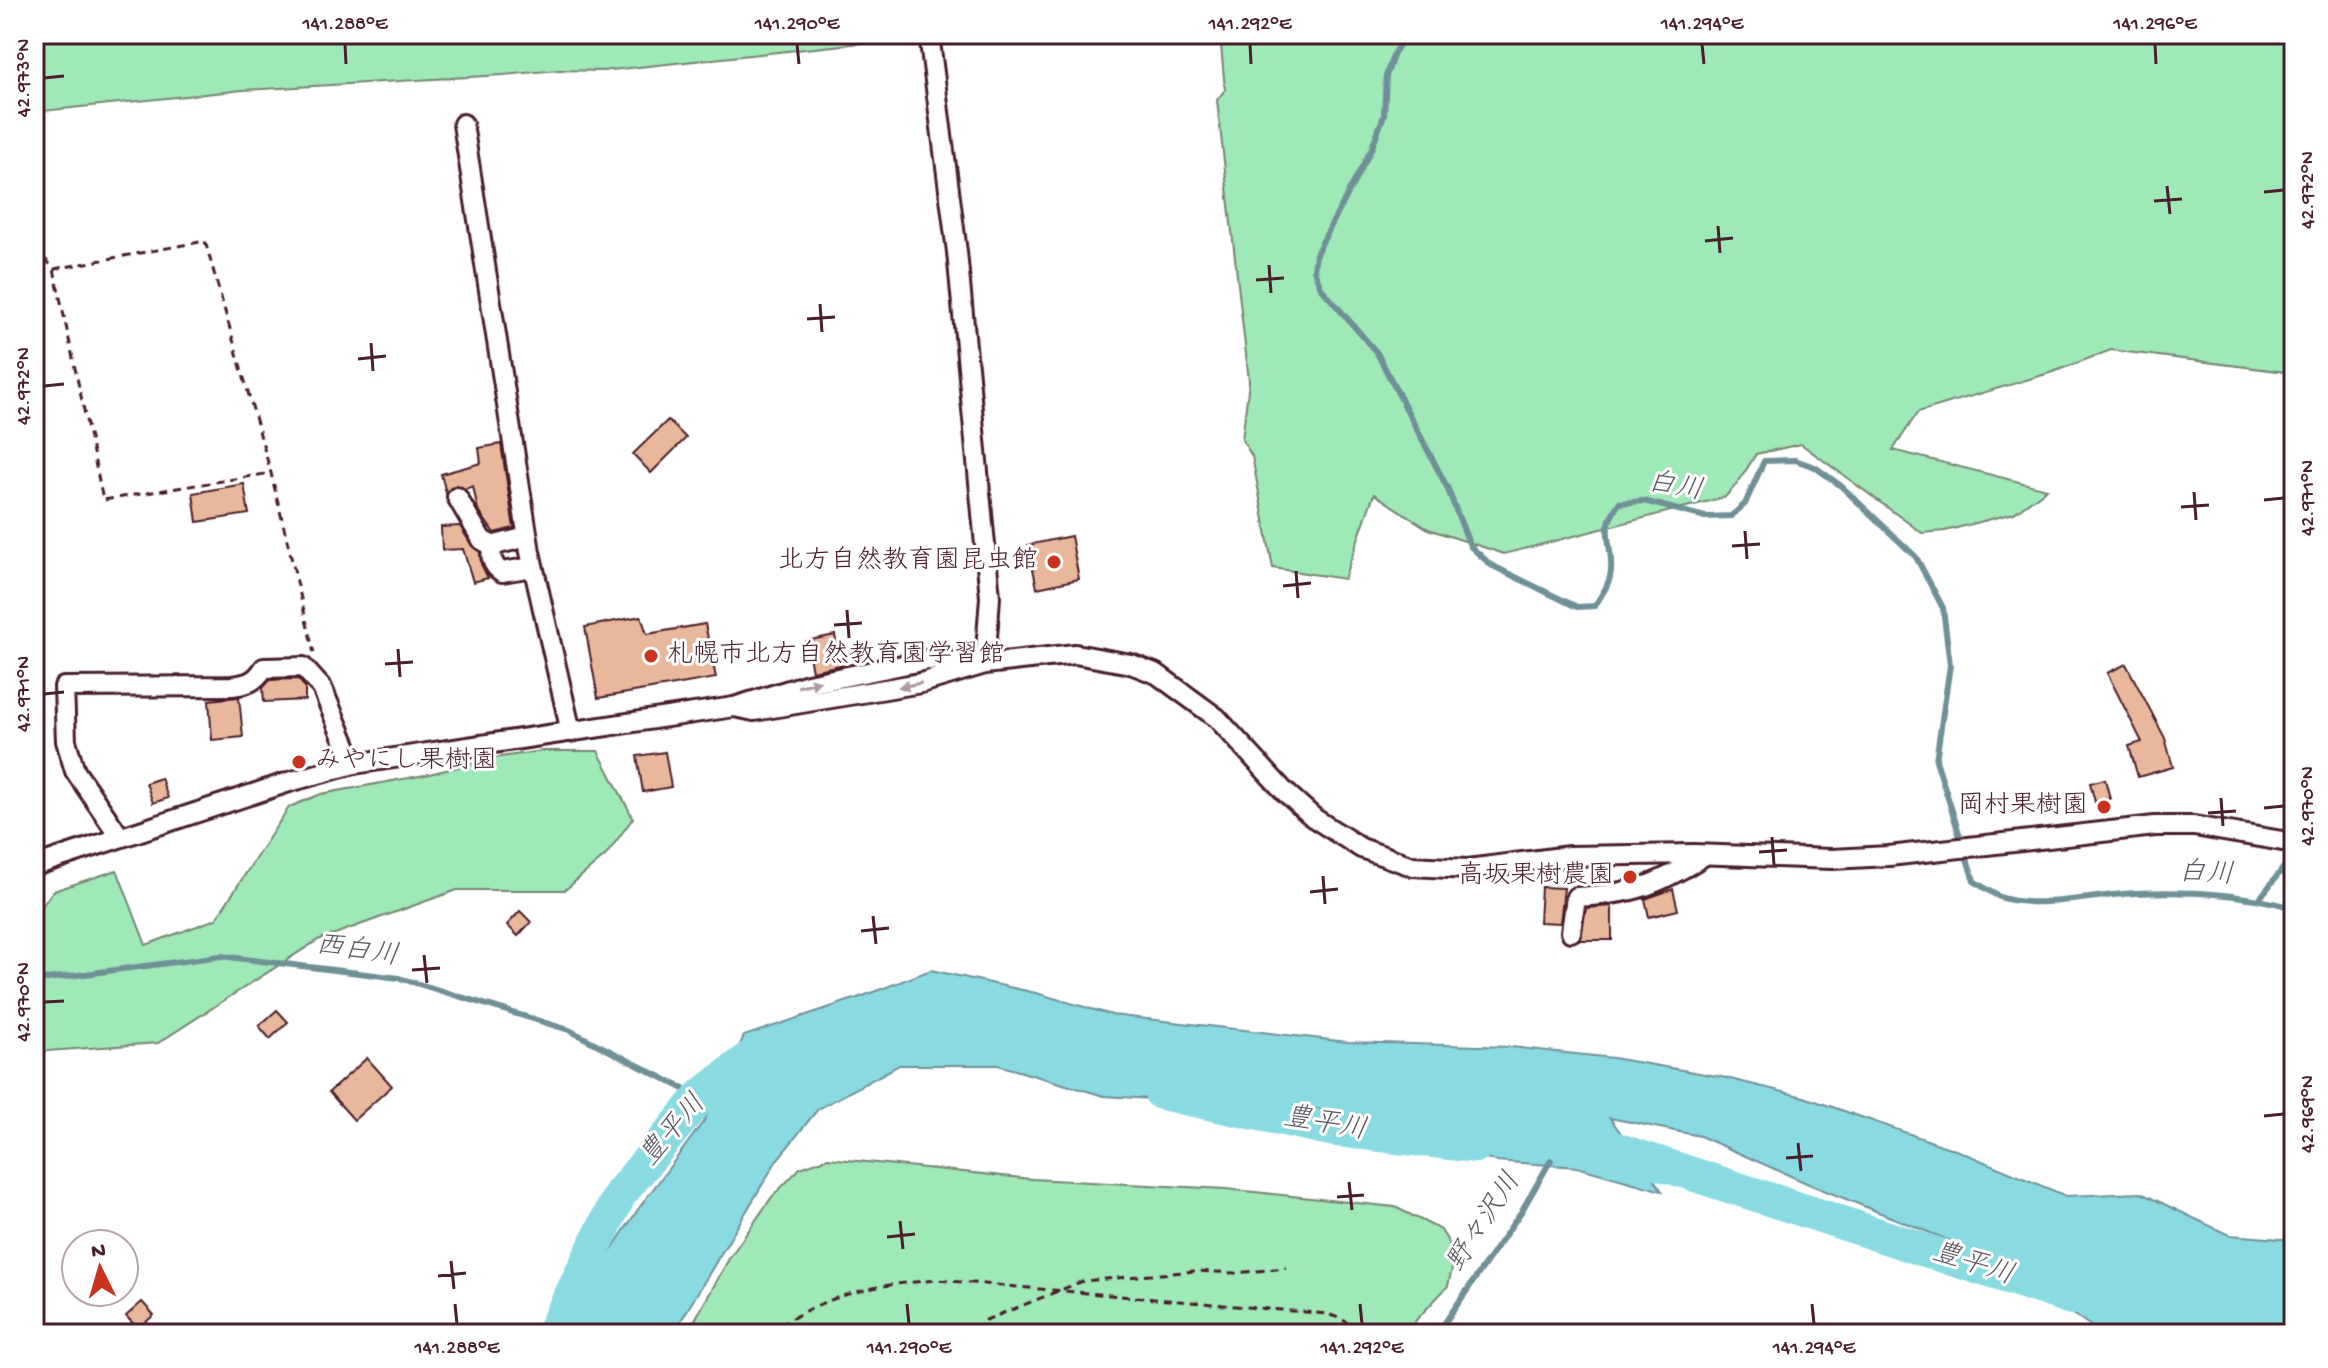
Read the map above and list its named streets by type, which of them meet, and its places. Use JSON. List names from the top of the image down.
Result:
{
  "water": [
    "白川",
    "西白川",
    "豊平川",
    "野々沢川"
  ],
  "places": [
    "北方自然教育園昆虫館",
    "札幌市北方自然教育園学習館",
    "みやにし果樹園",
    "岡村果樹園",
    "高坂果樹農園"
  ],
  "north": "top",
  "coordinates": [
    "141.288°E",
    "141.290°E",
    "141.292°E",
    "141.294°E",
    "141.296°E",
    "42.973°N",
    "42.972°N",
    "42.971°N",
    "42.970°N",
    "42.969°N"
  ]
}
